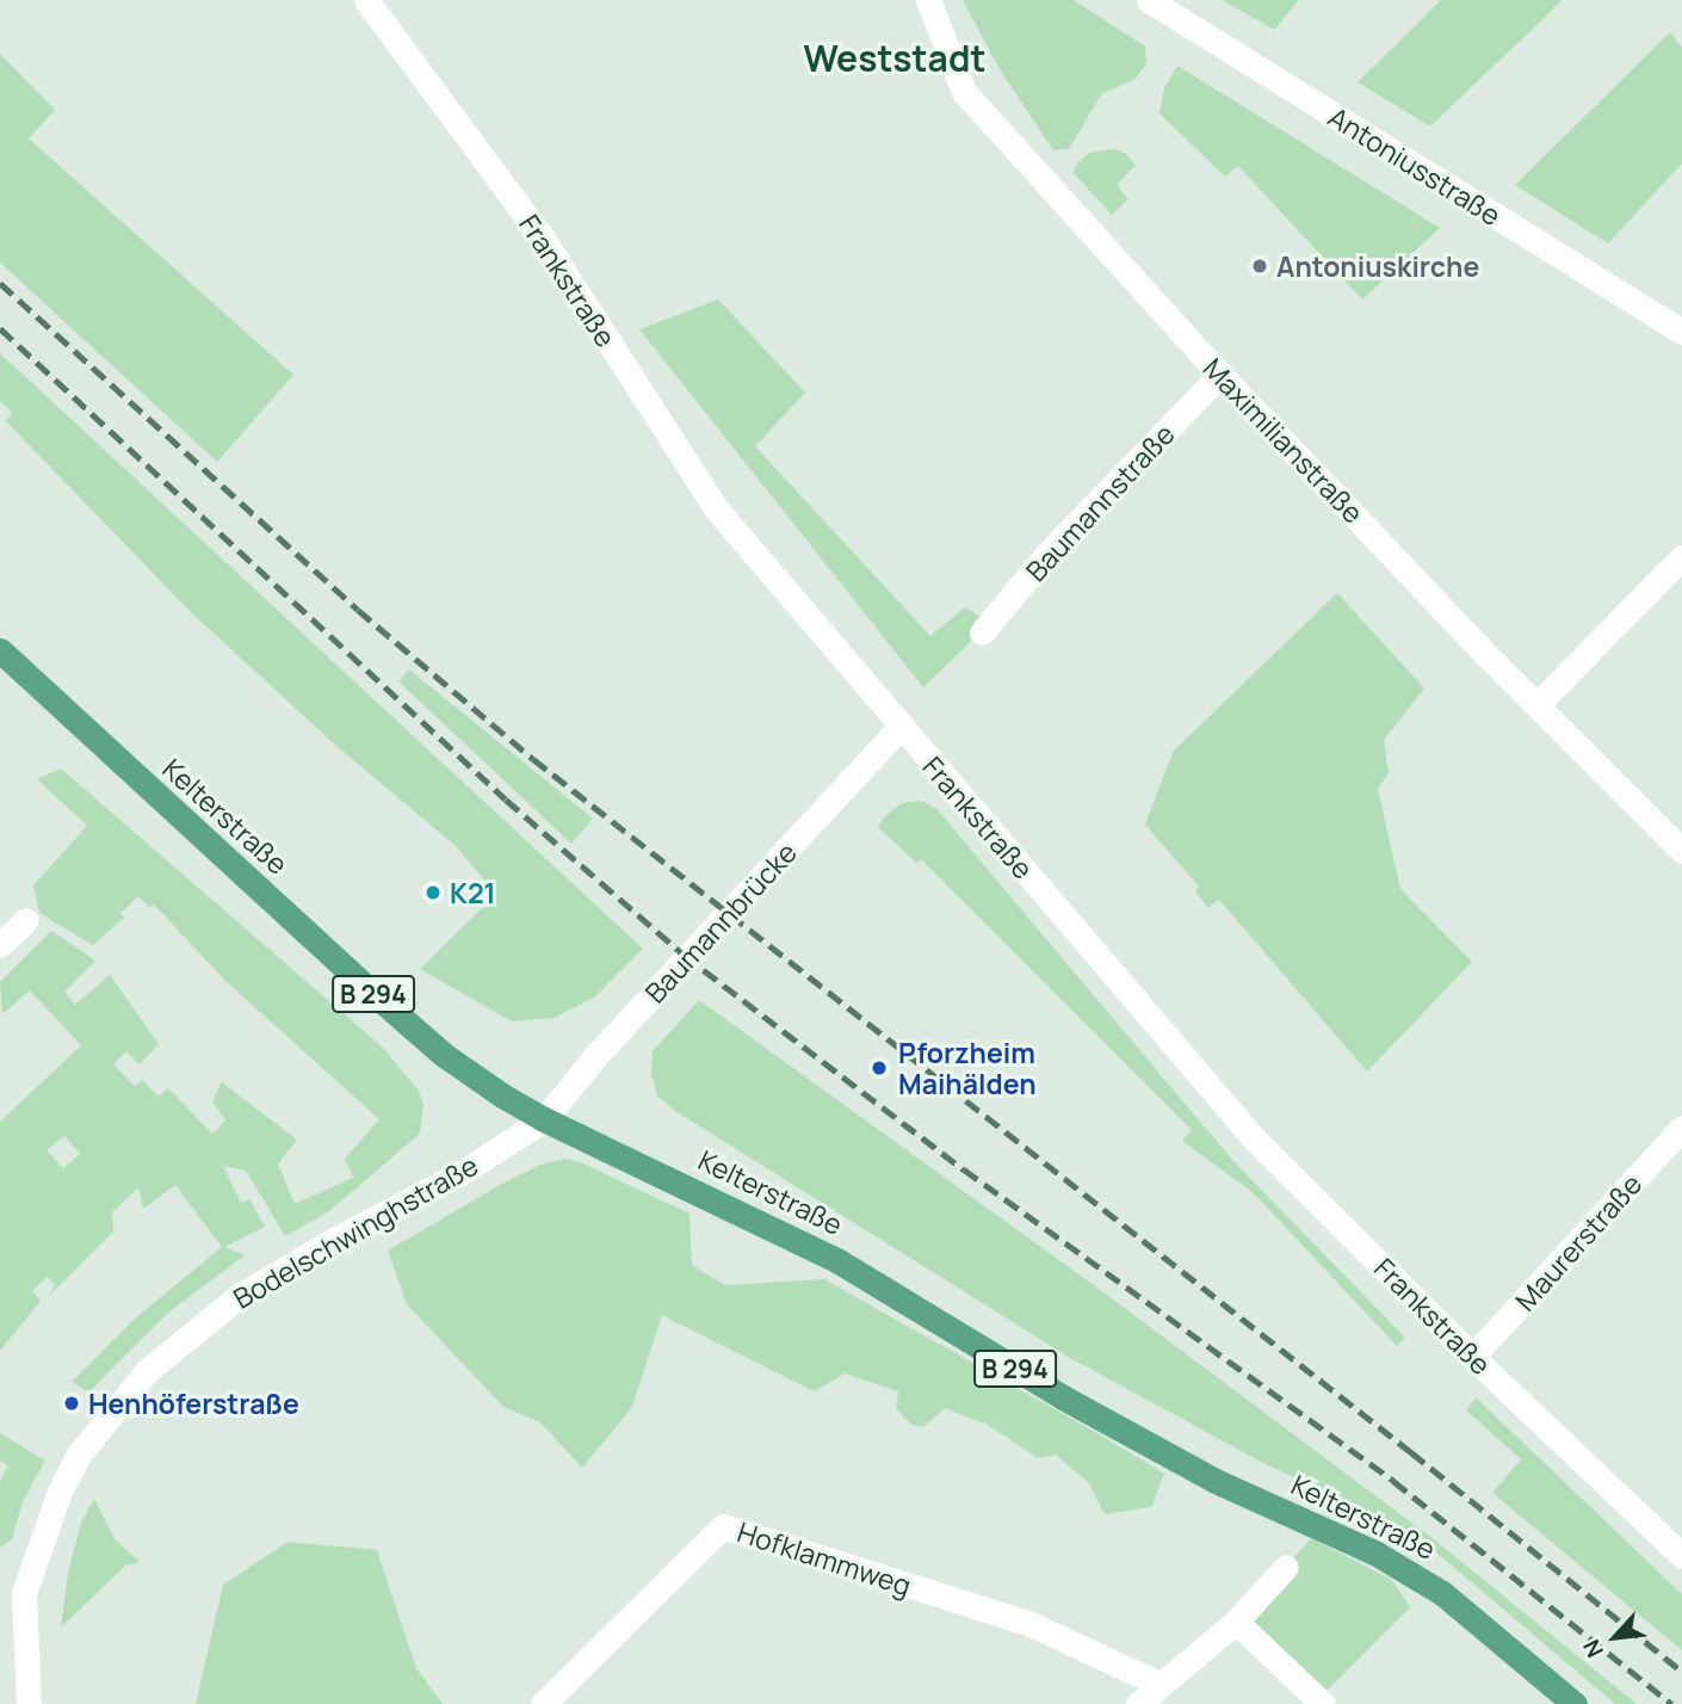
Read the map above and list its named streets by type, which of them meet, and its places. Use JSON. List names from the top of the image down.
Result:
{
  "streets": {
    "main road": ["Kelterstraße", "B 294"],
    "street": [
      "Antoniusstraße",
      "Frankstraße",
      "Maximilianstraße",
      "Baumannstraße",
      "Baumannbrücke",
      "Bodelschwinghstraße",
      "Maurerstraße",
      "Hofklammweg"
    ]
  },
  "crossings": [
    ["Frankstraße", "Baumannbrücke"],
    ["Frankstraße", "Maurerstraße"],
    ["Maximilianstraße", "Baumannstraße"],
    ["Kelterstraße", "Baumannbrücke"],
    ["Kelterstraße", "Bodelschwinghstraße"],
    ["Baumannbrücke", "Bodelschwinghstraße"]
  ],
  "districts": ["Weststadt"],
  "places": [
    "Antoniuskirche",
    "K21",
    "Pforzheim Maihälden",
    "Henhöferstraße"
  ],
  "north": "bottom left"
}
